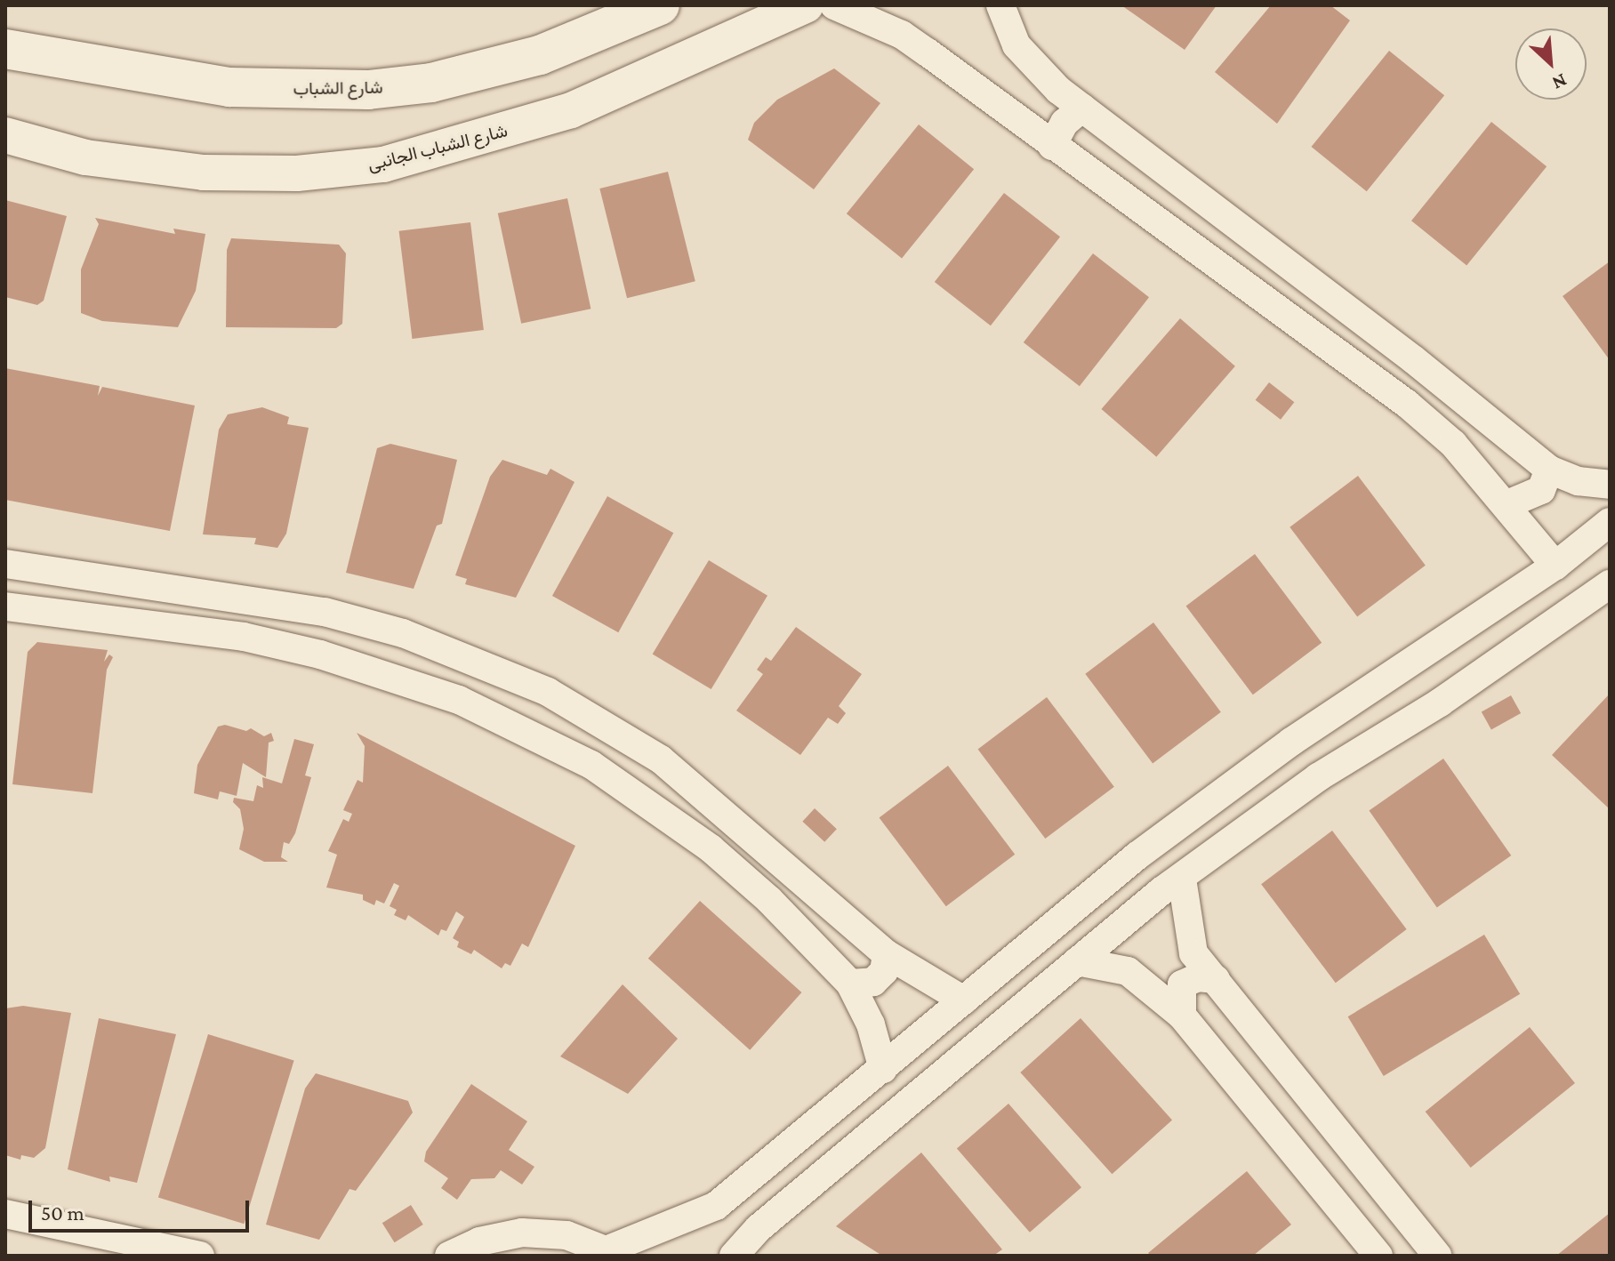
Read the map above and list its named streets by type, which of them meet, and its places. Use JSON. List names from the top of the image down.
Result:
{
  "streets": {
    "main road": ["شارع الشباب"],
    "street": ["شارع الشباب الجانبى"]
  },
  "scale_bar": "50 m",
  "north": "bottom right"
}
